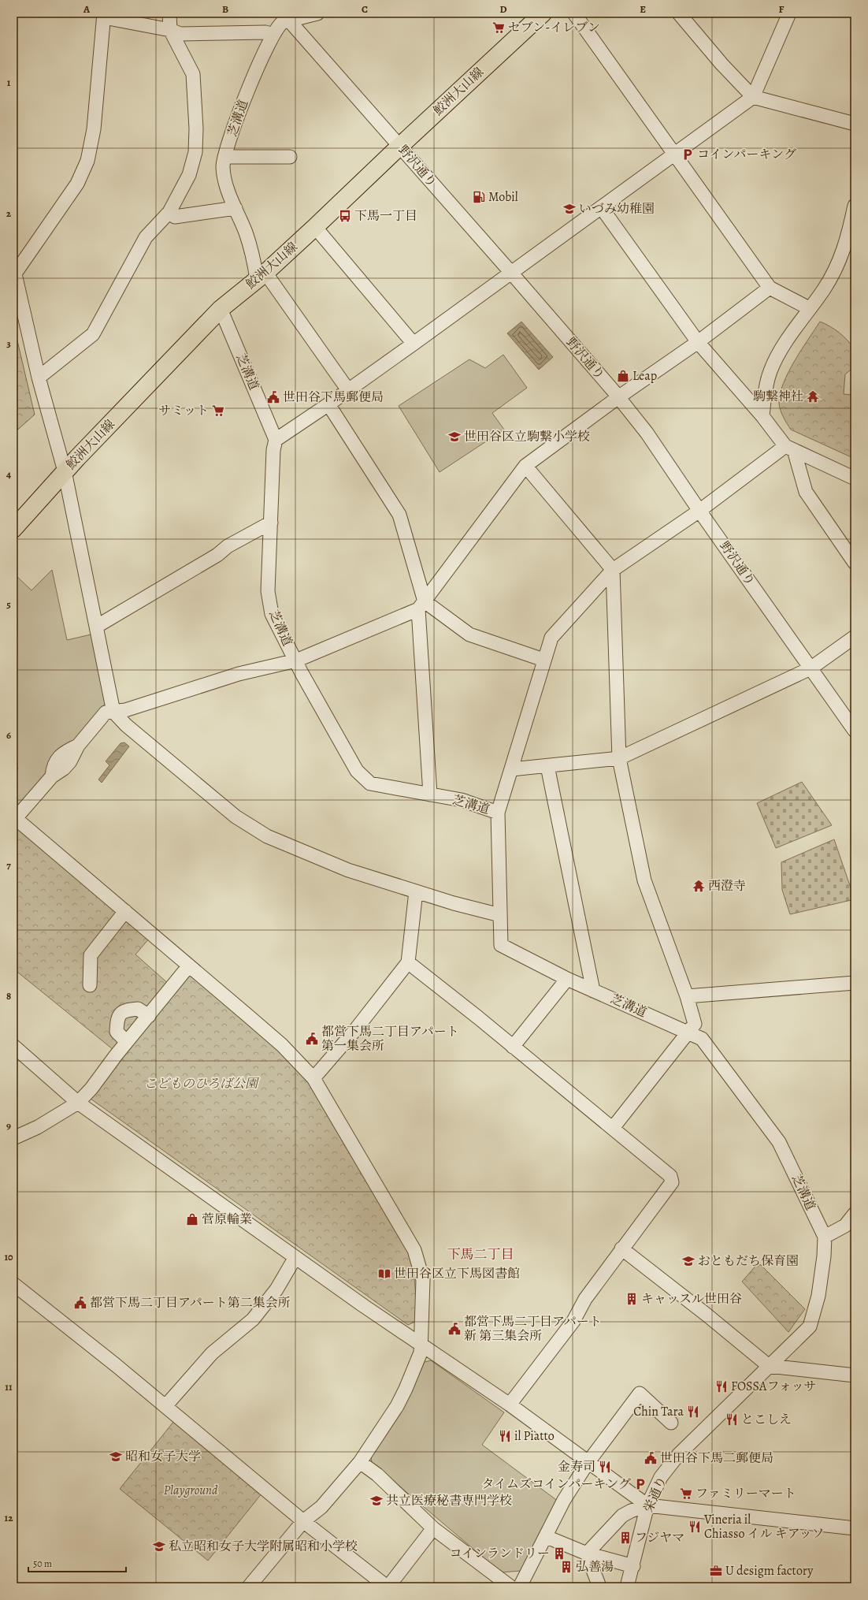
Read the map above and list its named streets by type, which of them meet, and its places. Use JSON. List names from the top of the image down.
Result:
{
  "streets": {
    "main road": ["鮫洲大山線"],
    "street": ["芝溝道", "野沢通り", "栄通り"]
  },
  "crossings": [
    ["鮫洲大山線", "芝溝道"],
    ["鮫洲大山線", "野沢通り"],
    ["芝溝道", "野沢通り"],
    ["芝溝道", "栄通り"]
  ],
  "districts": ["下馬二丁目"],
  "parks": ["こどものひろば公園", "Playground"],
  "places": {
    "supermarket": ["セブン-イレブン", "サミット", "ファミリーマート"],
    "parking": ["コインパーキング", "タイムズコインパーキング"],
    "fuel station": ["Mobil"],
    "school or university": [
      "いづみ幼稚園",
      "世田谷区立駒繋小学校",
      "おともだち保育園",
      "昭和女子大学",
      "共立医療秘書専門学校",
      "私立昭和女子大学附属昭和小学校"
    ],
    "bus stop": ["下馬一丁目"],
    "shop": ["Leap", "菅原輪業"],
    "temple": ["駒繋神社", "西澄寺"],
    "public building": [
      "世田谷下馬郵便局",
      "都営下馬二丁目アパート 第一集会所",
      "都営下馬二丁目アパート第二集会所",
      "都営下馬二丁目アパート 新 第三集会所",
      "世田谷下馬二郵便局"
    ],
    "library": ["世田谷区立下馬図書館"],
    "building": [
      "キャッスル世田谷",
      "フジヤマ",
      "コインランドリー",
      "弘善湯"
    ],
    "restaurant": [
      "FOSSAフォッサ",
      "Chin Tara",
      "とこしえ",
      "il Piatto",
      "金寿司",
      "Vineria il Chiasso イル キアッソ"
    ],
    "office": ["U desigm factory"]
  },
  "scale_bar": "50 m",
  "grid": {
    "columns": [
      "A",
      "B",
      "C",
      "D",
      "E",
      "F"
    ],
    "rows": [
      "1",
      "2",
      "3",
      "4",
      "5",
      "6",
      "7",
      "8",
      "9",
      "10",
      "11",
      "12"
    ]
  }
}
